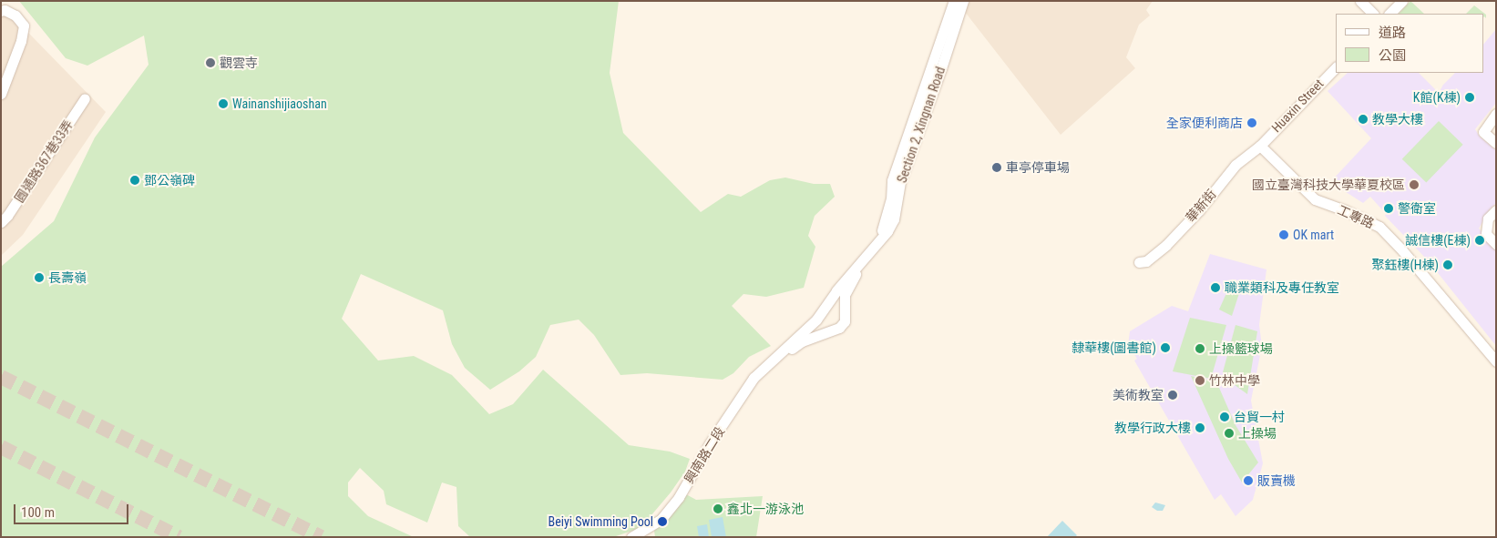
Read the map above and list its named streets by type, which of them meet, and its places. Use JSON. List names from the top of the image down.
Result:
{
  "streets": {
    "street": [
      "Huaxin Street",
      "Section 2, Xingnan Road",
      "圓通路367巷33弄",
      "華新街",
      "工專路",
      "興南路二段"
    ]
  },
  "crossings": [
    ["Huaxin Street", "華新街"],
    ["Huaxin Street", "工專路"],
    ["Section 2, Xingnan Road", "興南路二段"],
    ["華新街", "工專路"]
  ],
  "places": [
    "觀雲寺",
    "K館(K棟)",
    "Wainanshijiaoshan",
    "教學大樓",
    "全家便利商店",
    "車亭停車場",
    "鄧公嶺碑",
    "國立臺灣科技大學華夏校區",
    "警衛室",
    "OK mart",
    "誠信樓(E棟)",
    "聚鈺樓(H棟)",
    "長壽嶺",
    "職業類科及專任教室",
    "隸華樓(圖書館)",
    "上操籃球場",
    "竹林中學",
    "美術教室",
    "台貿一村",
    "教學行政大樓",
    "上操場",
    "販賣機",
    "鑫北一游泳池",
    "Beiyi Swimming Pool"
  ],
  "legend": ["道路", "公園"],
  "scale_bar": "100 m"
}
